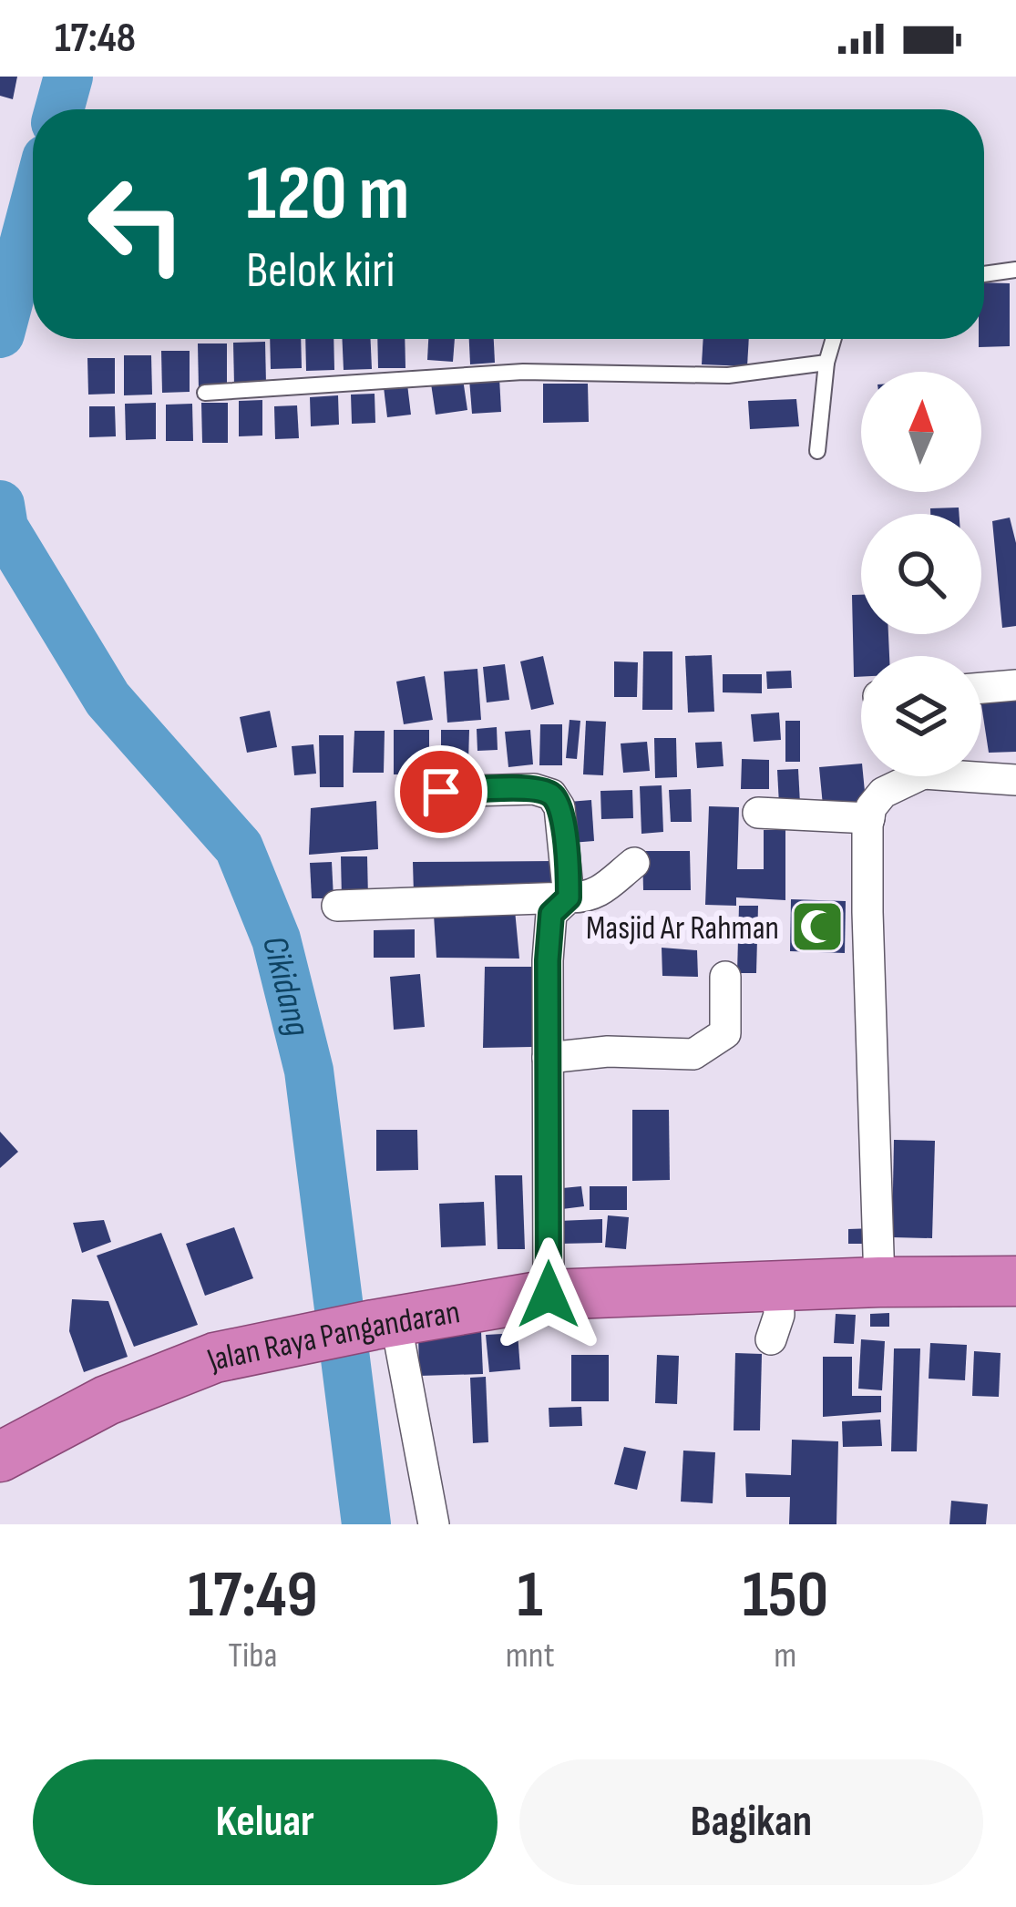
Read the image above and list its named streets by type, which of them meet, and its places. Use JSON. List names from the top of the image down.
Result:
{
  "streets": {
    "highway": ["Jalan Raya Pangandaran"]
  },
  "water": ["Cikidang"],
  "places": {
    "mosque": ["Masjid Ar Rahman"]
  },
  "north": "top",
  "page": {
    "status": "17:48",
    "turn": ["120 m", "Belok kiri"],
    "eta": [
      "17:49",
      "Tiba",
      "1",
      "mnt",
      "150",
      "m"
    ],
    "buttons": ["Keluar", "Bagikan"]
  }
}
